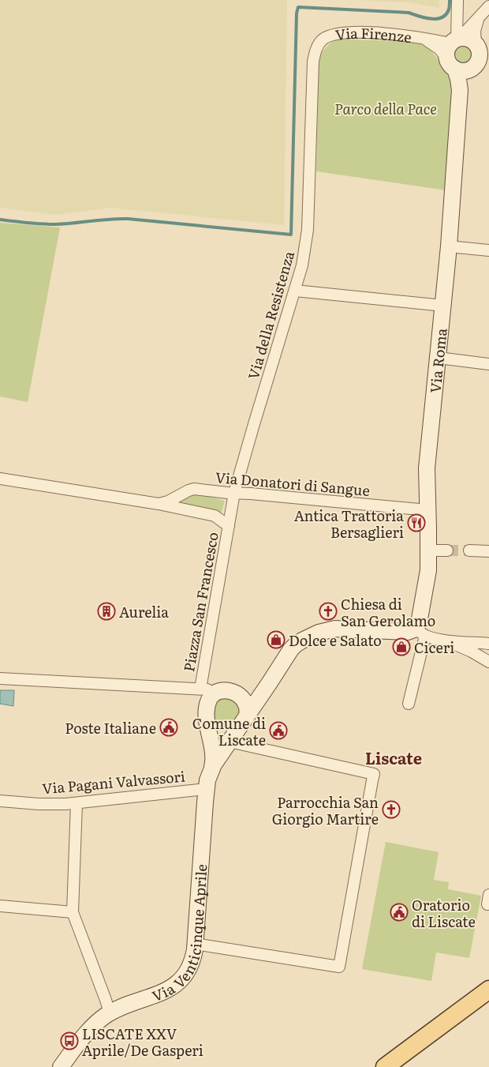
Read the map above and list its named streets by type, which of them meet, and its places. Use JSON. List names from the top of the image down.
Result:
{
  "streets": {
    "street": [
      "Via Firenze",
      "Via della Resistenza",
      "Via Roma",
      "Via Donatori di Sangue",
      "Piazza San Francesco",
      "Via Pagani Valvassori",
      "Via Venticinque Aprile"
    ]
  },
  "crossings": [
    ["Via Firenze", "Via della Resistenza"],
    ["Via Firenze", "Via Roma"],
    ["Via della Resistenza", "Via Donatori di Sangue"],
    ["Via della Resistenza", "Piazza San Francesco"],
    ["Via Roma", "Via Donatori di Sangue"],
    ["Via Roma", "Via Venticinque Aprile"],
    ["Via Donatori di Sangue", "Piazza San Francesco"],
    ["Via Pagani Valvassori", "Via Venticinque Aprile"]
  ],
  "districts": ["Liscate"],
  "parks": ["Parco della Pace"],
  "places": {
    "restaurant": ["Antica Trattoria Bersaglieri"],
    "building": ["Aurelia"],
    "church": ["Chiesa di San Gerolamo", "Parrocchia San Giorgio Martire"],
    "shop": ["Dolce e Salato", "Ciceri"],
    "public building": ["Poste Italiane", "Comune di Liscate", "Oratorio di Liscate"],
    "bus stop": ["LISCATE XXV Aprile/De Gasperi"]
  }
}
